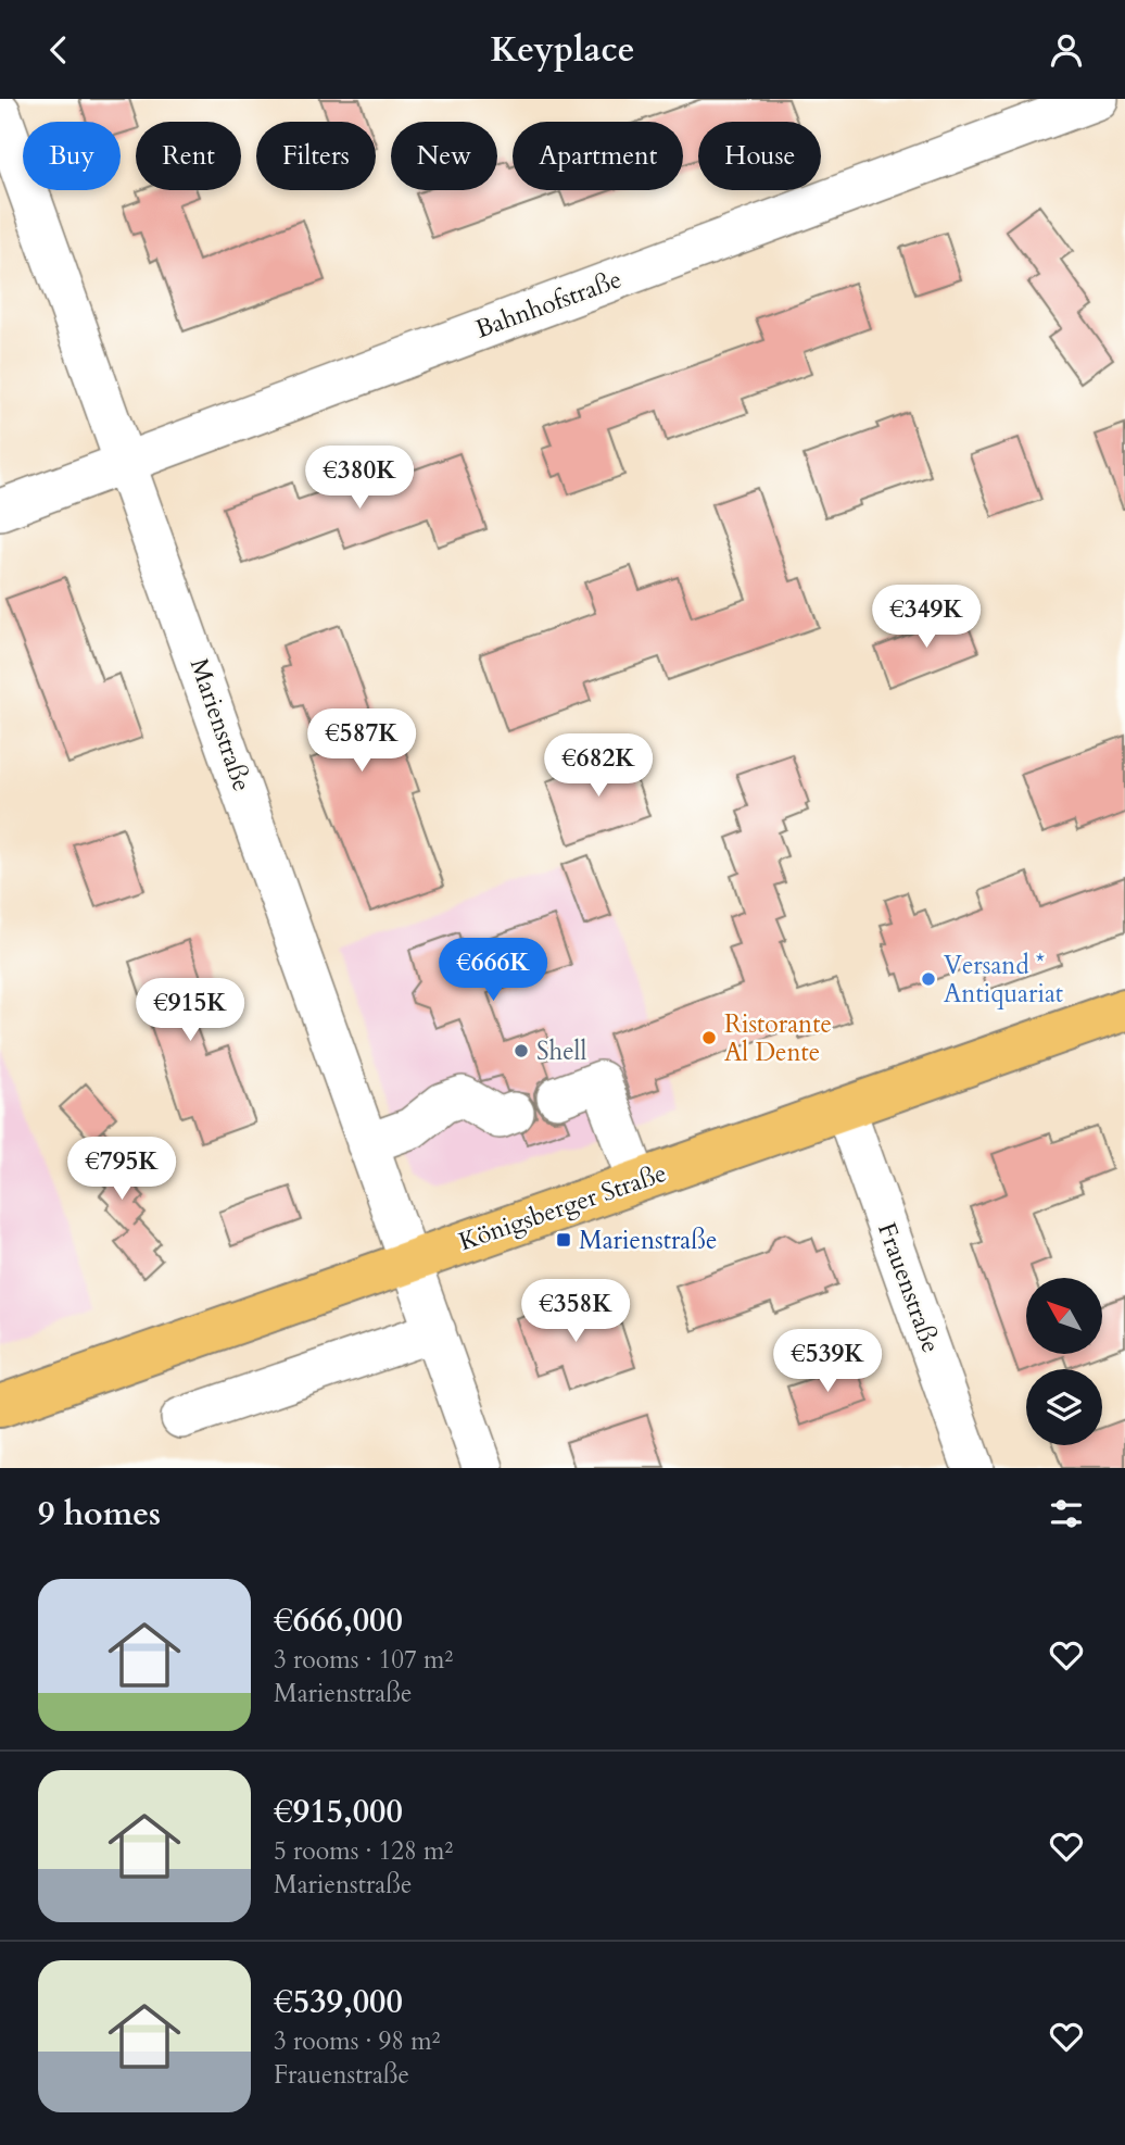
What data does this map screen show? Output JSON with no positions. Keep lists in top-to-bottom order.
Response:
{
  "streets": {
    "main road": ["Königsberger Straße"],
    "street": ["Bahnhofstraße", "Marienstraße", "Frauenstraße"]
  },
  "crossings": [
    ["Bahnhofstraße", "Marienstraße"],
    ["Marienstraße", "Königsberger Straße"],
    ["Königsberger Straße", "Frauenstraße"]
  ],
  "places": {
    "other": ["Versand * Antiquariat", "Ristorante Al Dente", "Shell"],
    "transit": ["Marienstraße"]
  },
  "north": "top left",
  "page": {
    "header": "Keyplace",
    "chip": [
      "Buy",
      "Rent",
      "Filters",
      "New",
      "Apartment",
      "House"
    ],
    "price": [
      "€380K",
      "€349K",
      "€587K",
      "€682K",
      "€666K",
      "€915K",
      "€795K",
      "€358K",
      "€539K"
    ],
    "heading": "9 homes",
    "list": [
      {
        "name": "€666,000",
        "note": "3 rooms · 107 m² · Marienstraße"
      },
      {
        "name": "€915,000",
        "note": "5 rooms · 128 m² · Marienstraße"
      },
      {
        "name": "€539,000",
        "note": "3 rooms · 98 m² · Frauenstraße"
      }
    ]
  }
}
